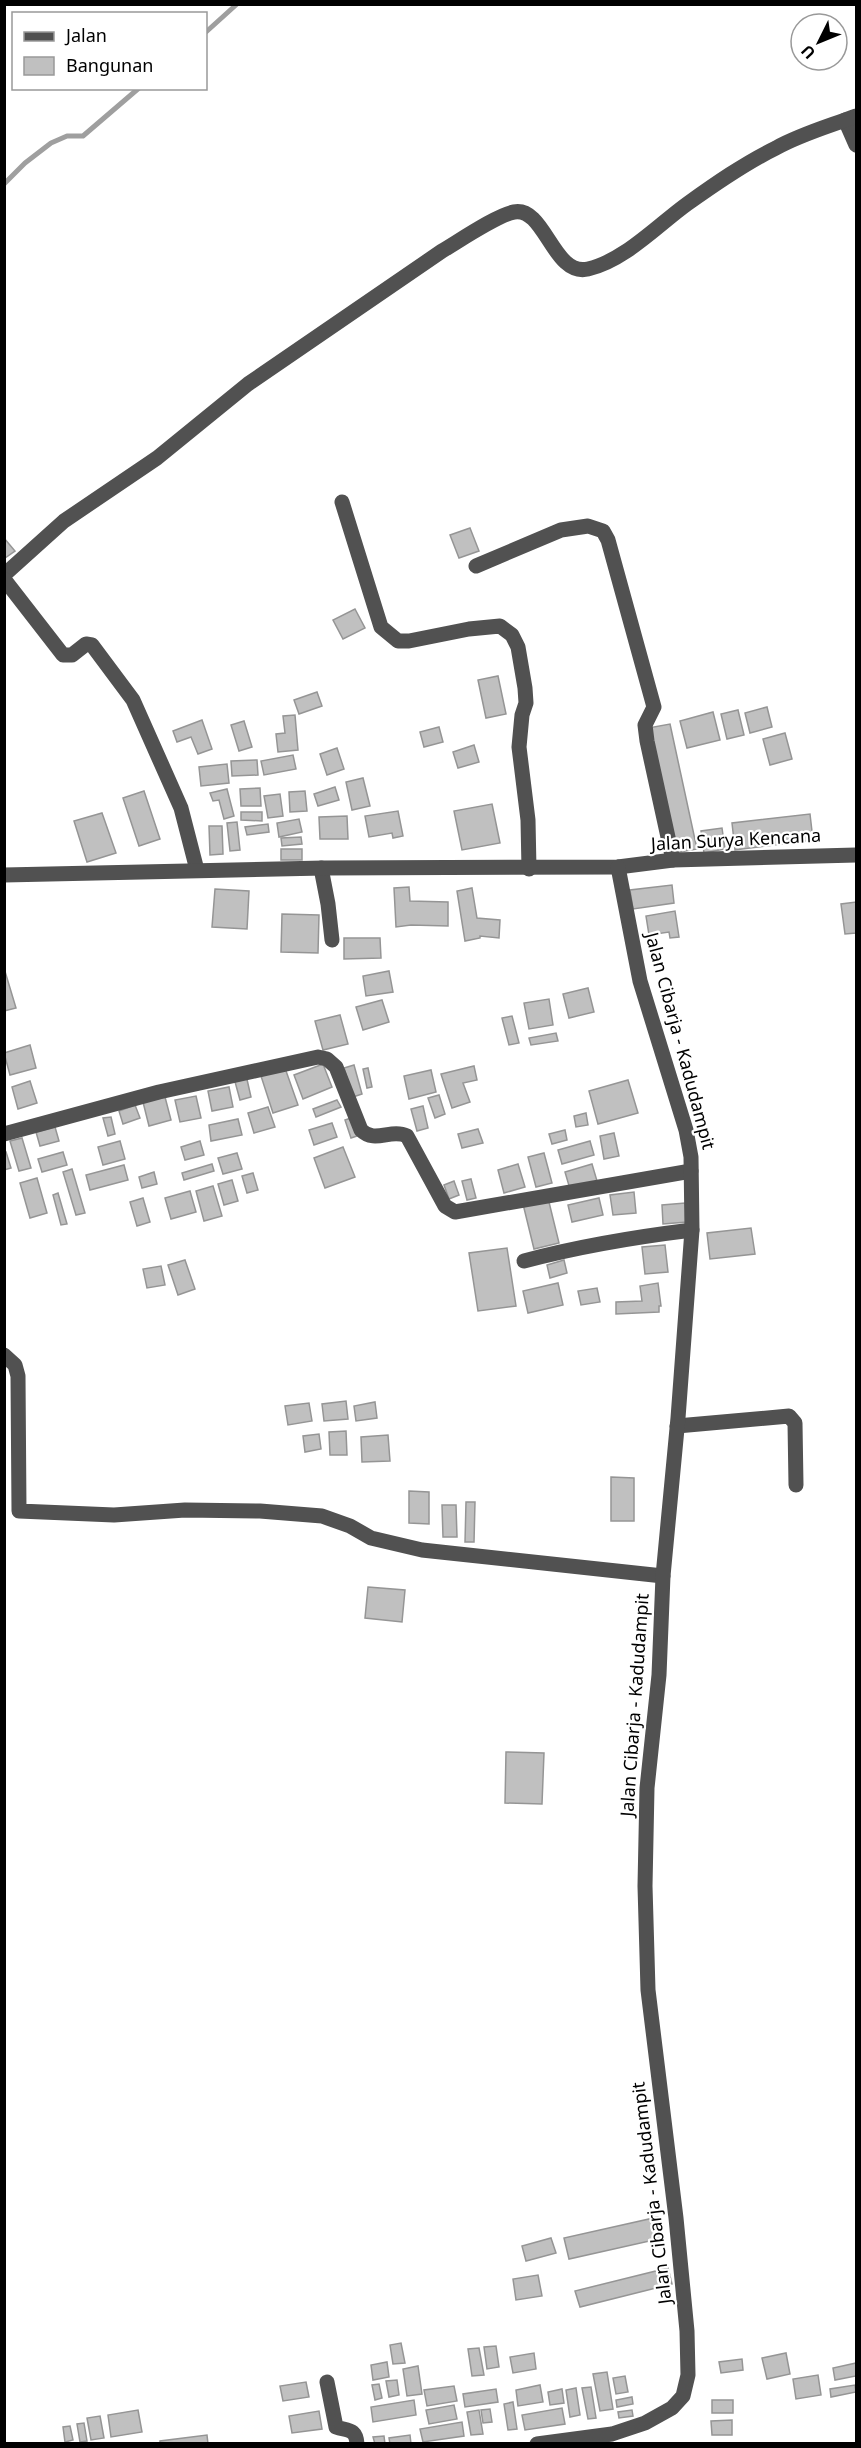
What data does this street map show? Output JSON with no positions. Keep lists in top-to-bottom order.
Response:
{
  "streets": {
    "street": ["Jalan Surya Kencana", "Jalan Cibarja - Kadudampit"]
  },
  "crossings": [
    ["Jalan Surya Kencana", "Jalan Cibarja - Kadudampit"]
  ],
  "legend": ["Jalan", "Bangunan"],
  "north": "bottom left"
}
